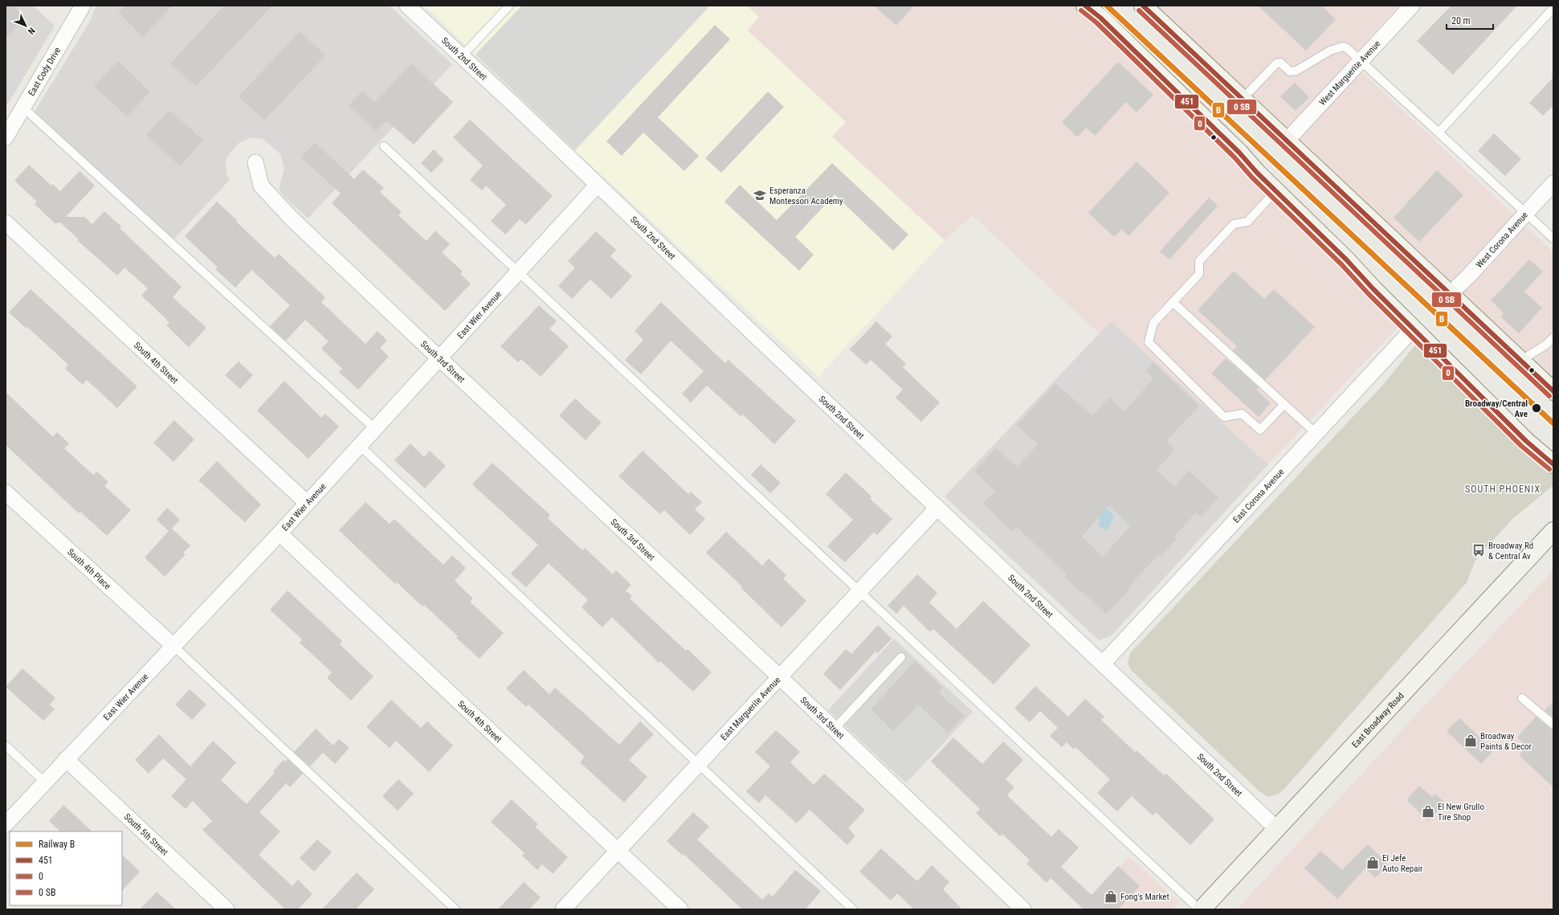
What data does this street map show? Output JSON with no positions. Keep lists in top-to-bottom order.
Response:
{
  "streets": {
    "main road": ["East Broadway Road"],
    "street": [
      "South 2nd Street",
      "East Cody Drive",
      "West Marguerite Avenue",
      "West Corona Avenue",
      "East Wier Avenue",
      "South 4th Street",
      "South 3rd Street",
      "East Corona Avenue",
      "South 4th Place",
      "East Marguerite Avenue",
      "South 5th Street"
    ]
  },
  "crossings": [
    ["South 2nd Street", "East Wier Avenue"],
    ["South 2nd Street", "East Corona Avenue"],
    ["South 2nd Street", "East Marguerite Avenue"],
    ["South 2nd Street", "East Broadway Road"],
    ["East Wier Avenue", "South 4th Street"],
    ["East Wier Avenue", "South 3rd Street"],
    ["East Wier Avenue", "South 4th Place"],
    ["East Wier Avenue", "South 5th Street"],
    ["South 4th Street", "East Marguerite Avenue"],
    ["South 3rd Street", "East Marguerite Avenue"]
  ],
  "districts": ["SOUTH PHOENIX"],
  "places": {
    "school or university": ["Esperanza Montessori Academy"],
    "other": ["Broadway/Central Ave"],
    "bus stop": ["Broadway Rd & Central Av"],
    "shop": [
      "Broadway Paints & Decor",
      "El New Grullo Tire Shop",
      "El Jefe Auto Repair",
      "Fong's Market"
    ]
  },
  "lines": ["rail line B", "transit line 451", "transit line 0"],
  "legend": [
    "Railway B",
    "451",
    "0",
    "0 SB"
  ],
  "scale_bar": "20 m",
  "north": "bottom right"
}
